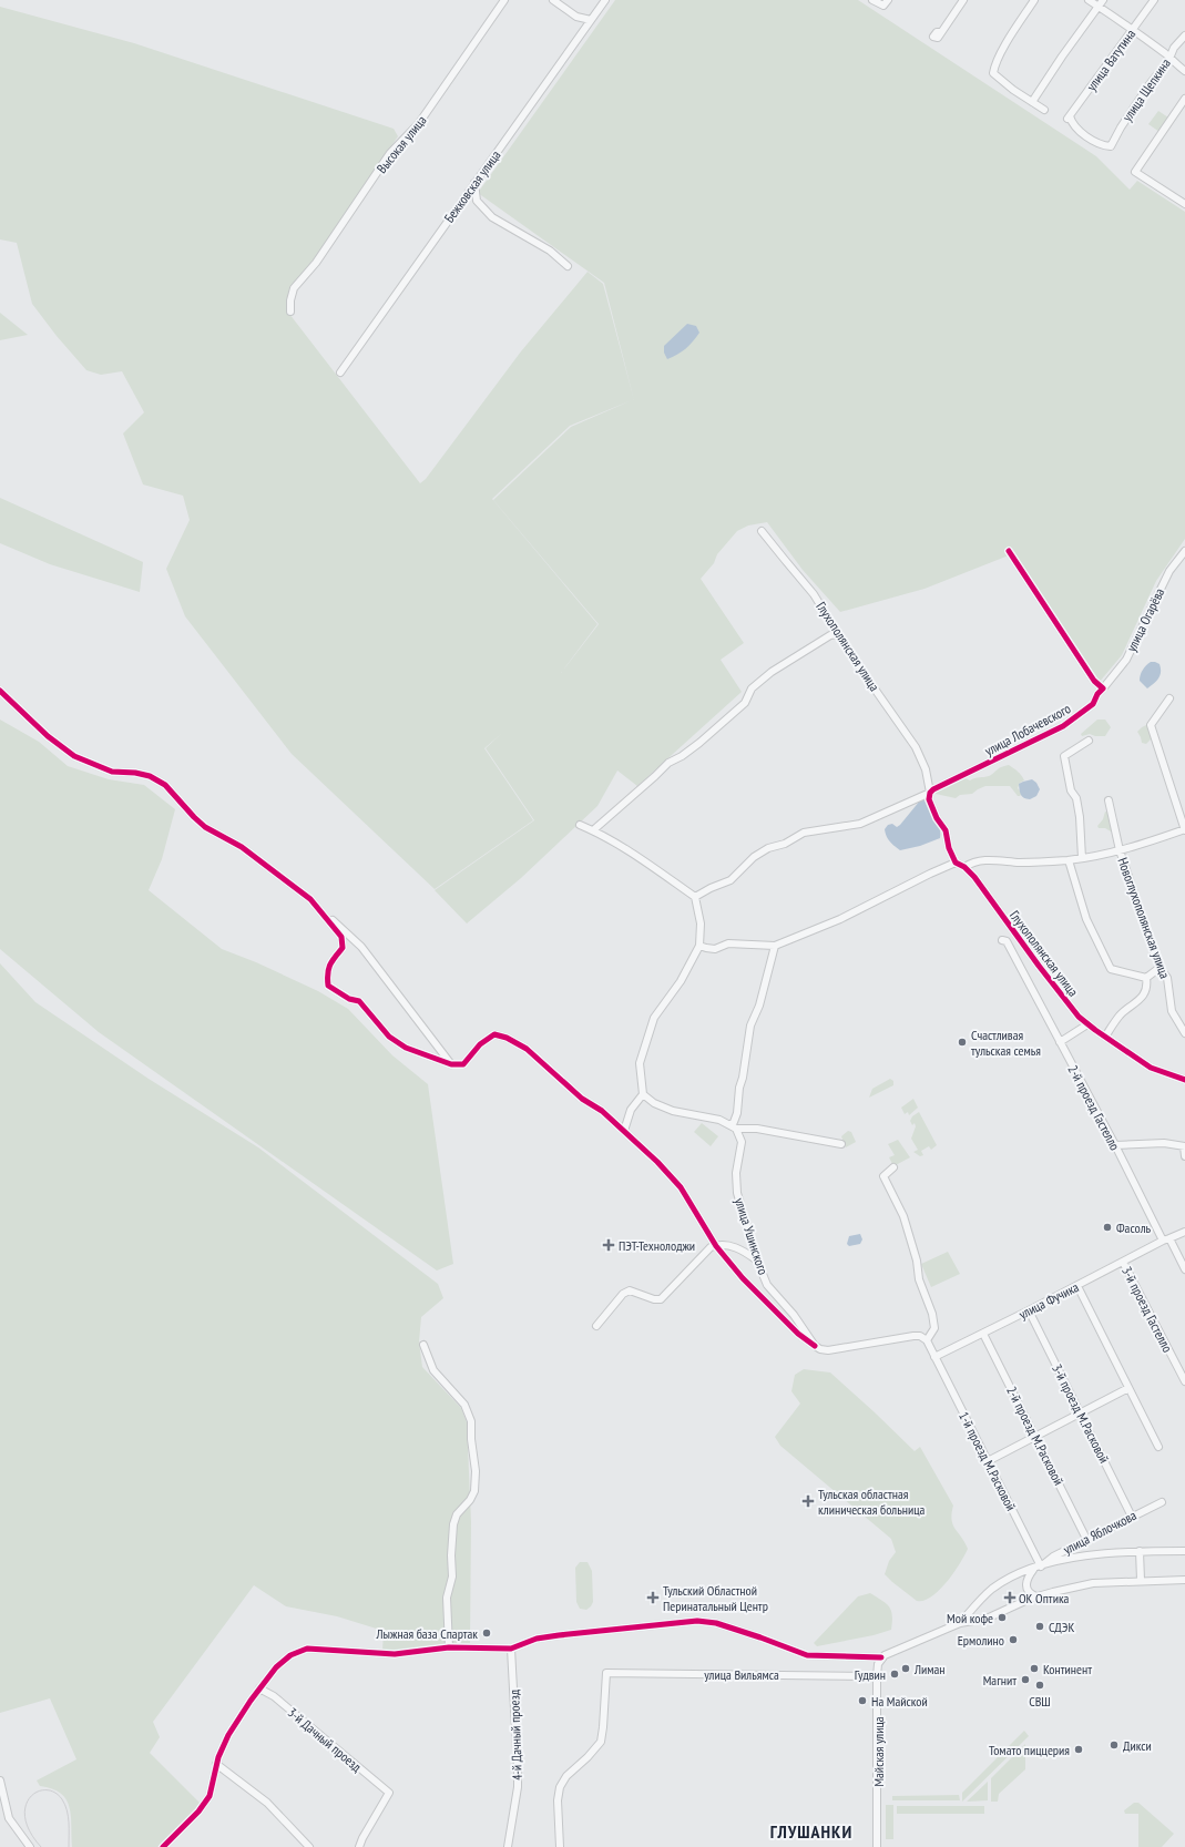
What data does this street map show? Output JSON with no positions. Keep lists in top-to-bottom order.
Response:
{
  "streets": {
    "street": [
      "улица Ватутина",
      "улица Щепкина",
      "Высокая улица",
      "Бежковская улица",
      "улица Огарёва",
      "Глухополянская улица",
      "улица Лобачевского",
      "Новоглухополянская улица",
      "2-й проезд Гастелло",
      "улица Ушинского",
      "улица Фучика",
      "3-й проезд Гастелло",
      "3-й проезд М.Расковой",
      "2-й проезд М.Расковой",
      "1-й проезд М.Расковой",
      "улица Яблочкова",
      "улица Вильямса",
      "4-й Дачный проезд",
      "3-й Дачный проезд",
      "Майская улица"
    ]
  },
  "crossings": [
    ["улица Ватутина", "улица Щепкина"],
    ["улица Огарёва", "улица Лобачевского"],
    ["Глухополянская улица", "улица Лобачевского"],
    ["2-й проезд Гастелло", "улица Фучика"],
    ["улица Фучика", "3-й проезд Гастелло"],
    ["улица Фучика", "3-й проезд М.Расковой"],
    ["улица Фучика", "2-й проезд М.Расковой"],
    ["улица Фучика", "1-й проезд М.Расковой"],
    ["3-й проезд М.Расковой", "улица Яблочкова"],
    ["2-й проезд М.Расковой", "улица Яблочкова"],
    ["1-й проезд М.Расковой", "улица Яблочкова"],
    ["улица Вильямса", "Майская улица"]
  ],
  "districts": ["ГЛУШАНКИ"],
  "places": {
    "other": [
      "Счастливая тульская семья",
      "Фасоль",
      "Мой кофе",
      "СДЭК",
      "Лыжная база Спартак",
      "Ермолино",
      "Лиман",
      "Континент",
      "Гудвин",
      "Магнит",
      "СВШ",
      "На Майской",
      "Дикси",
      "Томато пиццерия"
    ],
    "health": [
      "ПЭТ-Технолоджи",
      "Тульская областная клиническая больница",
      "Тульский Областной Перинатальный Центр",
      "ОК Оптика"
    ]
  }
}
